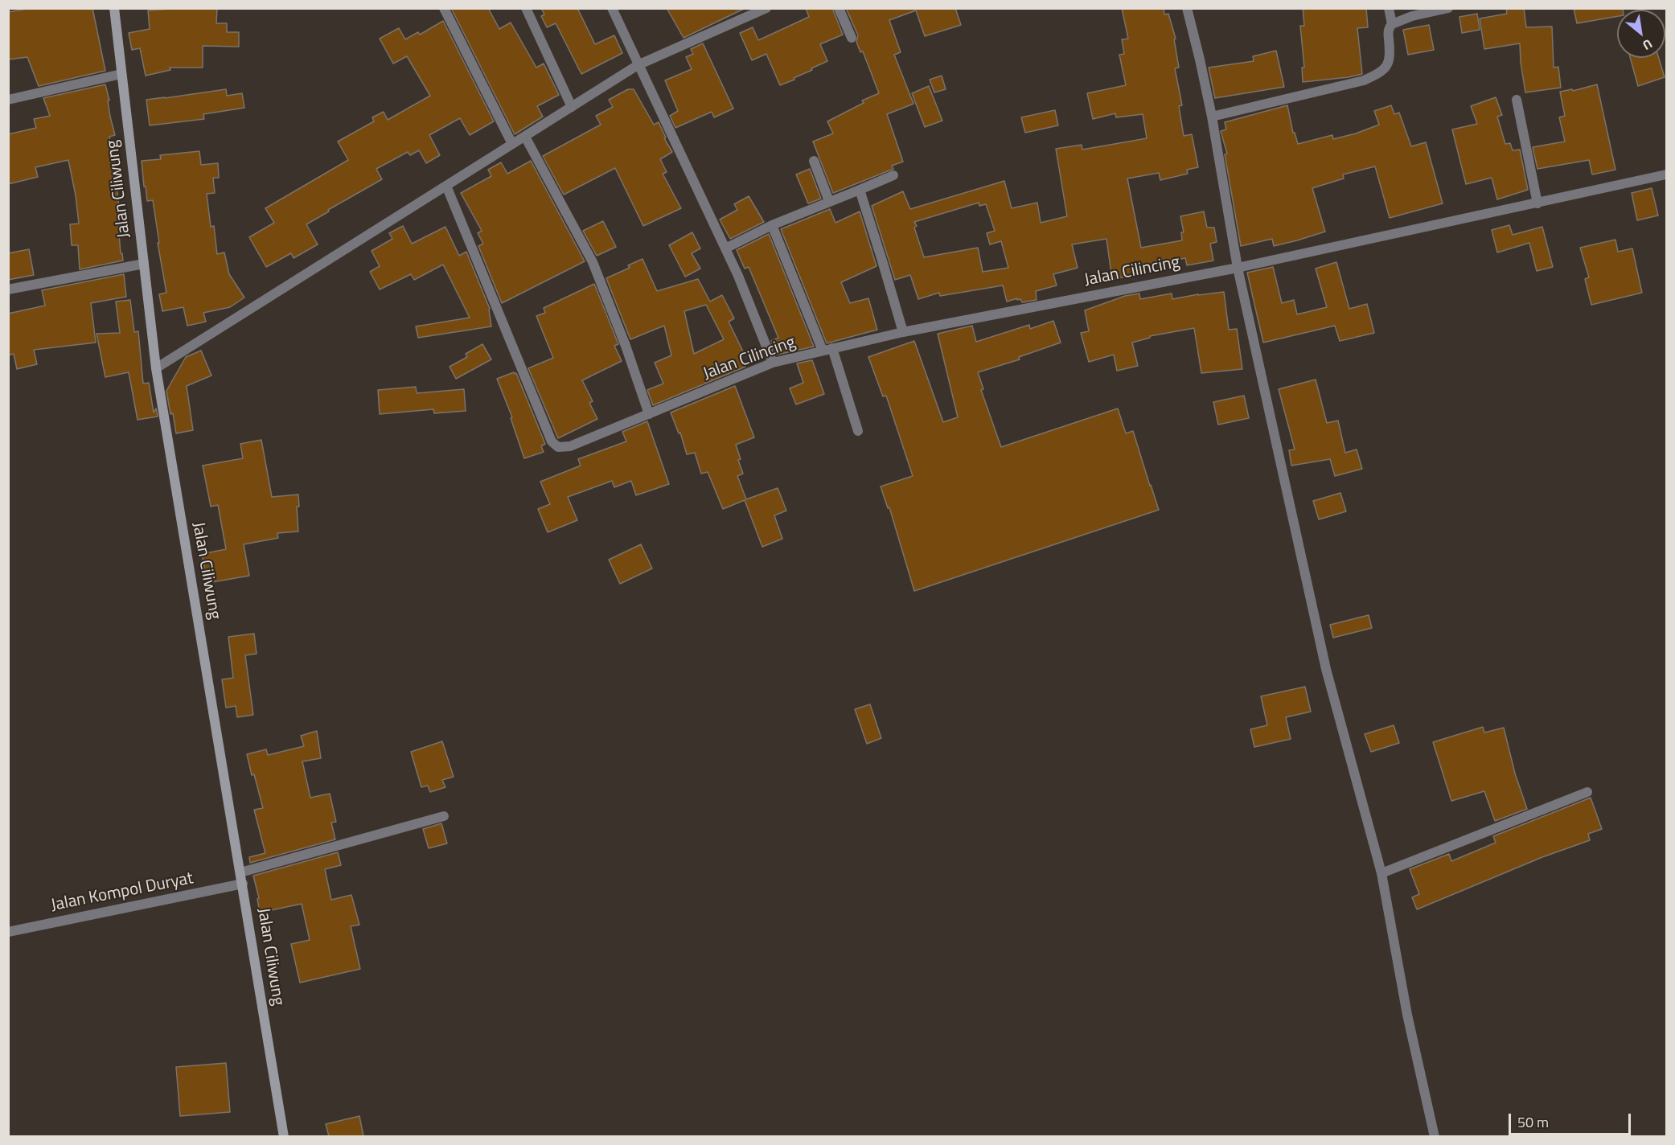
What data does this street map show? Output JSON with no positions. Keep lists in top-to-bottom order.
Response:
{
  "streets": {
    "main road": ["Jalan Ciliwung"],
    "street": ["Jalan Cilincing", "Jalan Kompol Duryat"]
  },
  "crossings": [
    ["Jalan Ciliwung", "Jalan Kompol Duryat"]
  ],
  "scale_bar": "50 m",
  "north": "bottom right"
}
